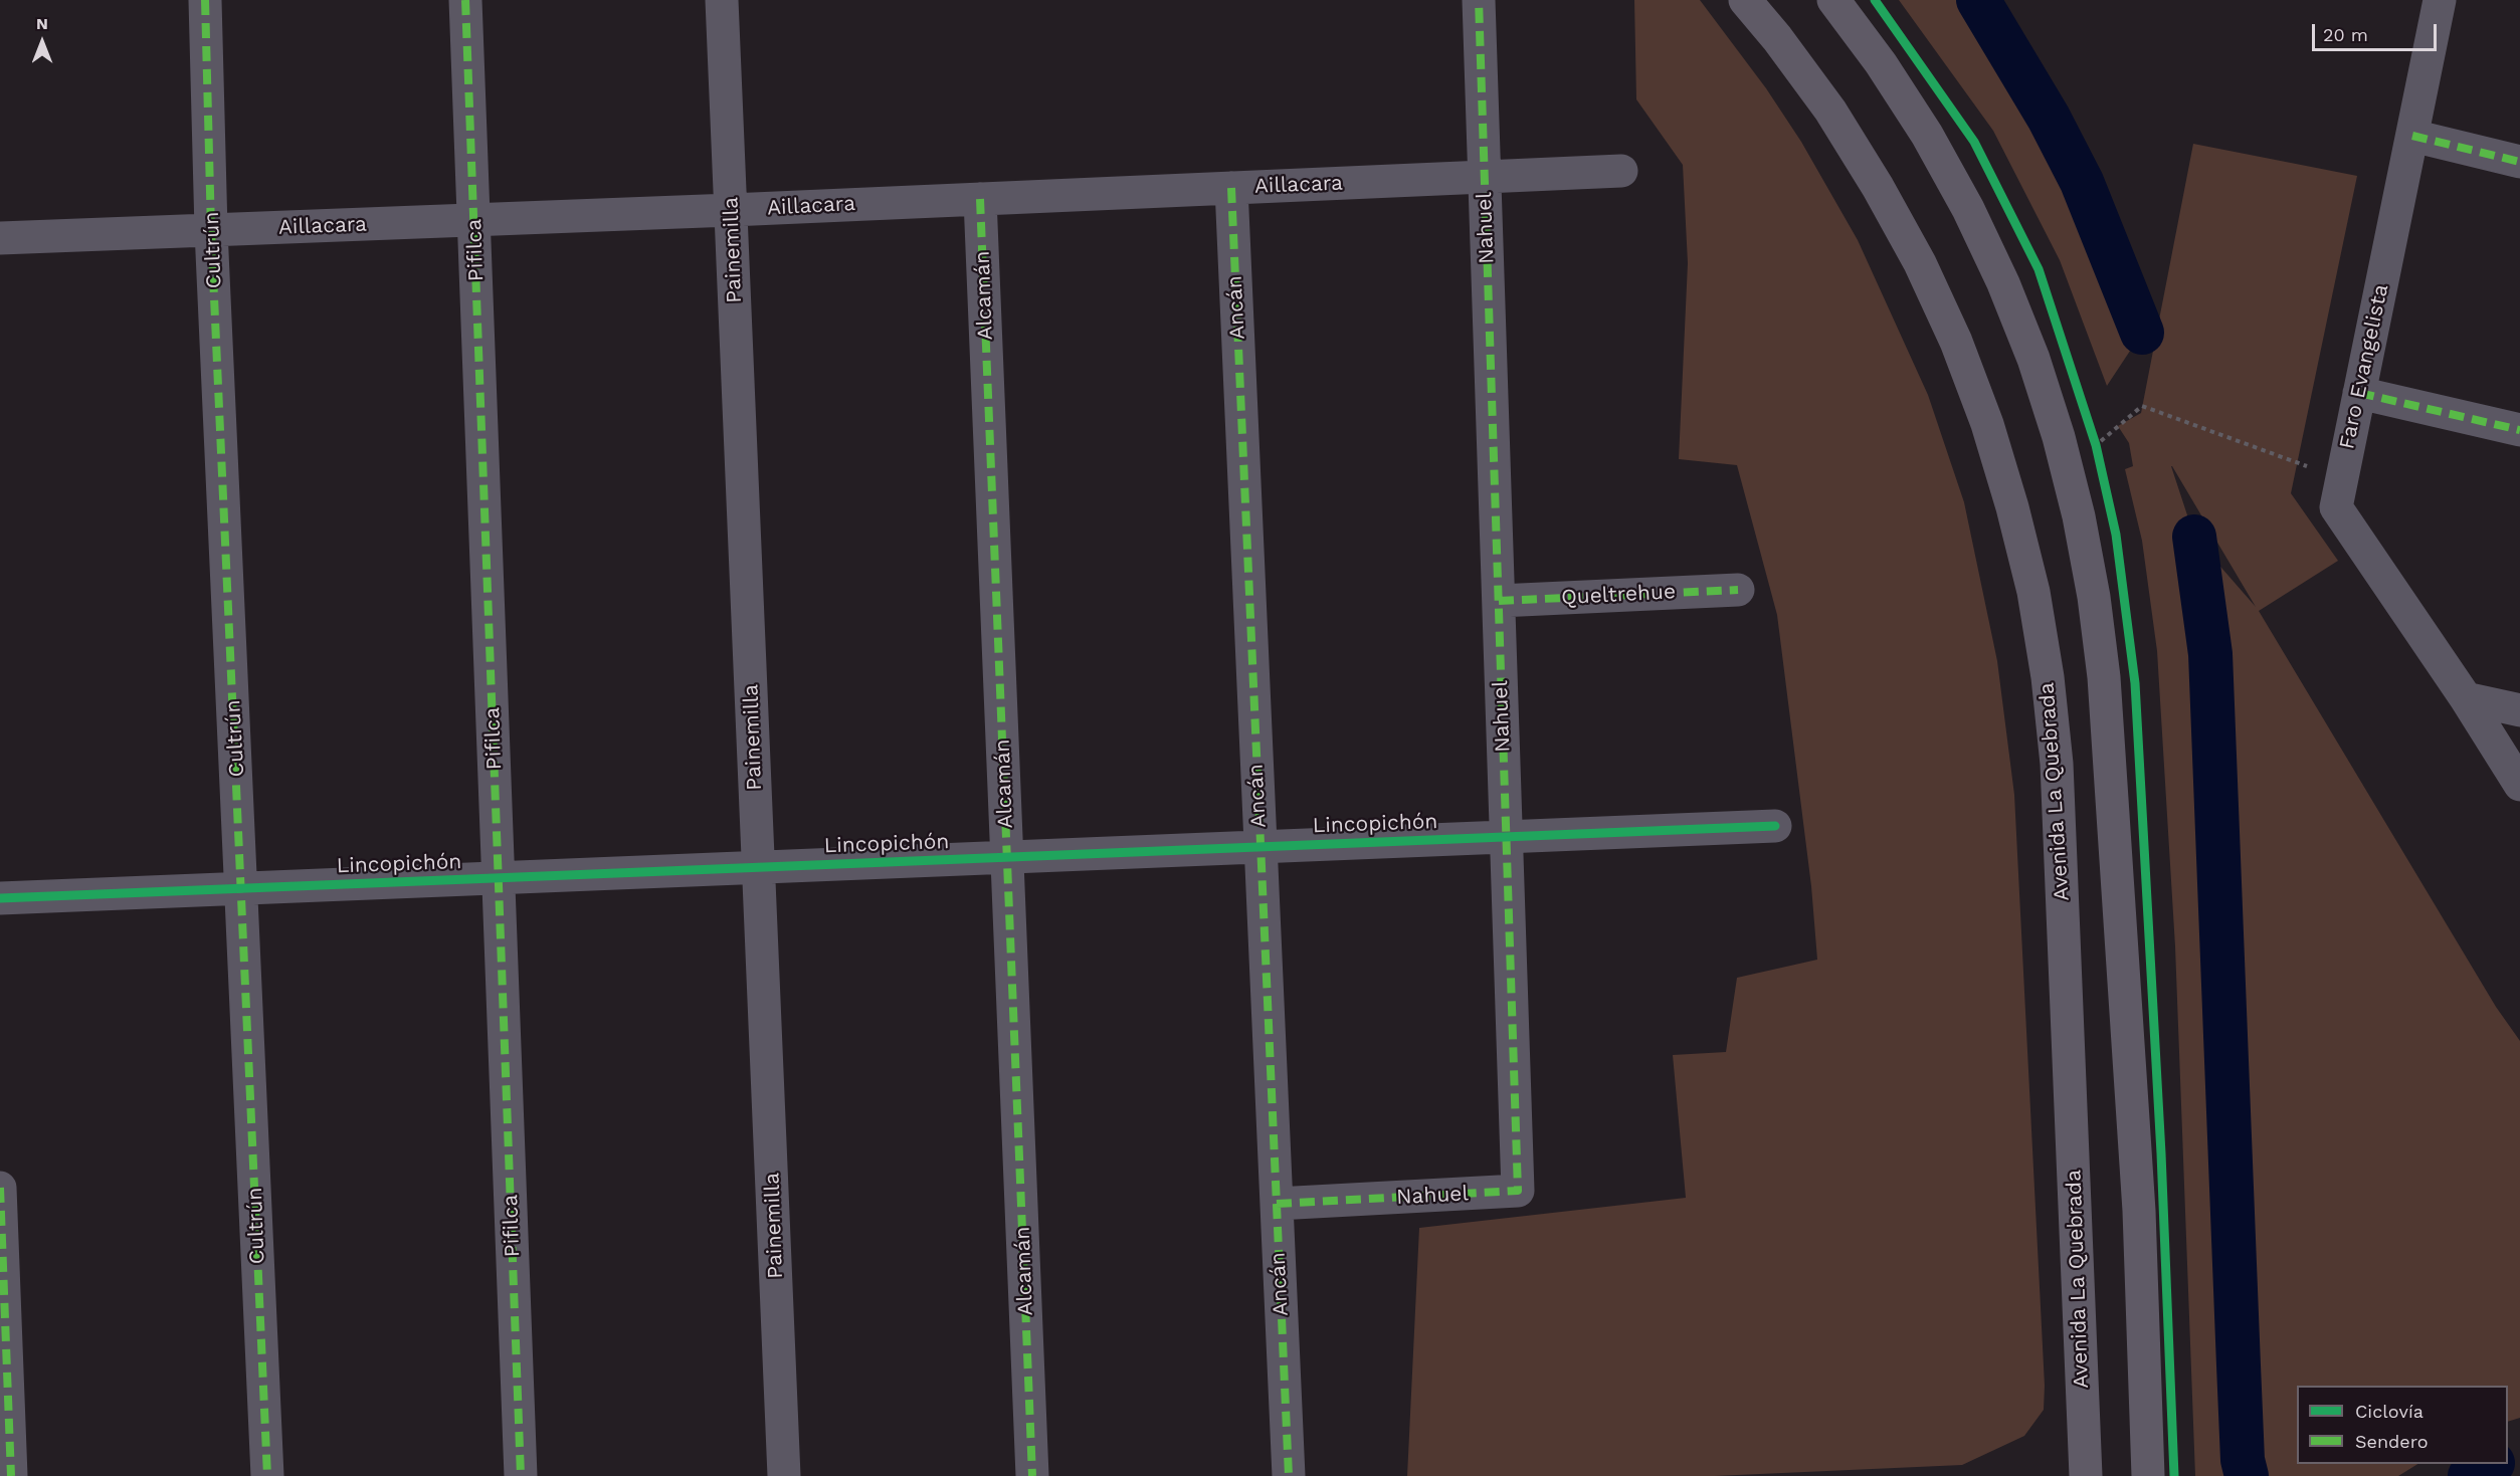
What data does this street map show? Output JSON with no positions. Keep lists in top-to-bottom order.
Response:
{
  "streets": {
    "main road": ["Avenida La Quebrada"],
    "street": [
      "Aillacara",
      "Nahuel",
      "Cultrún",
      "Pifilca",
      "Painemilla",
      "Alcamán",
      "Ancán",
      "Faro Evangelista",
      "Queltrehue",
      "Lincopichón"
    ]
  },
  "crossings": [
    ["Aillacara", "Nahuel"],
    ["Aillacara", "Cultrún"],
    ["Aillacara", "Pifilca"],
    ["Aillacara", "Painemilla"],
    ["Aillacara", "Alcamán"],
    ["Aillacara", "Ancán"],
    ["Nahuel", "Ancán"],
    ["Nahuel", "Queltrehue"],
    ["Nahuel", "Lincopichón"],
    ["Cultrún", "Lincopichón"],
    ["Pifilca", "Lincopichón"],
    ["Painemilla", "Lincopichón"],
    ["Alcamán", "Lincopichón"],
    ["Ancán", "Lincopichón"]
  ],
  "legend": ["Ciclovía", "Sendero"],
  "scale_bar": "20 m",
  "north": "top"
}
